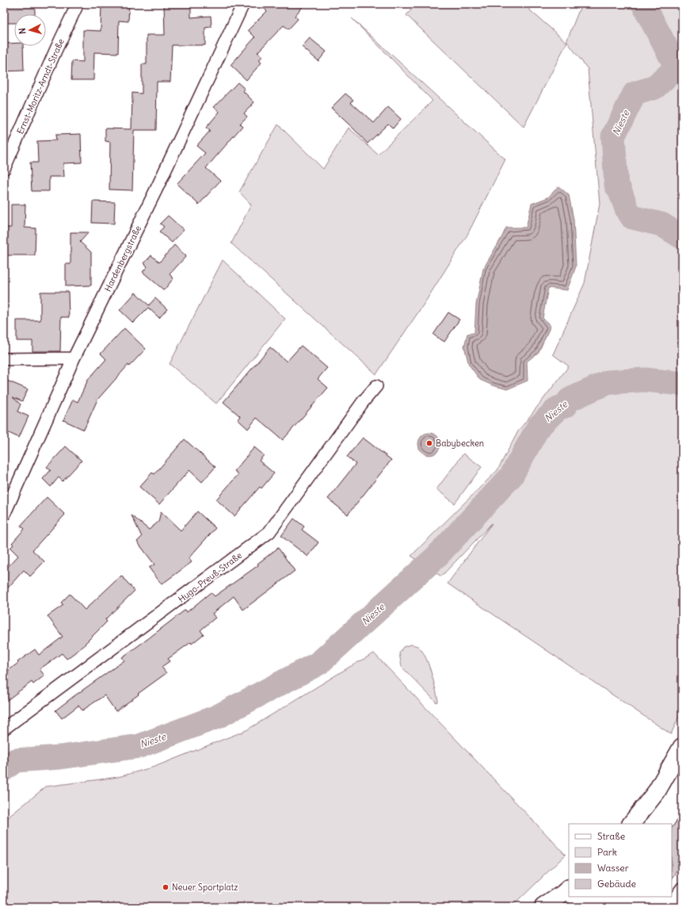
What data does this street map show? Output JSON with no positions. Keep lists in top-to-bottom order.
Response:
{
  "streets": {
    "street": ["Ernst-Moritz-Arndt-Straße", "Hardenbergstraße", "Hugo-Preuß-Straße"]
  },
  "water": ["Nieste"],
  "places": ["Babybecken", "Neuer Sportplatz"],
  "legend": [
    "Straße",
    "Park",
    "Wasser",
    "Gebäude"
  ],
  "north": "left"
}
